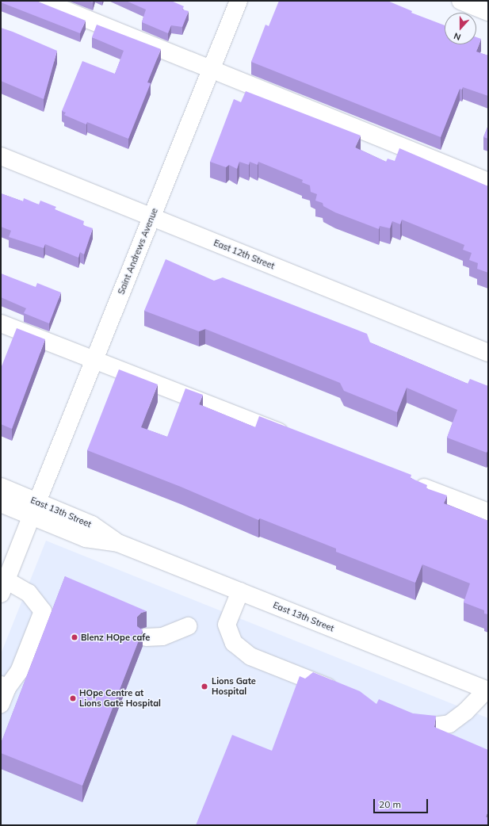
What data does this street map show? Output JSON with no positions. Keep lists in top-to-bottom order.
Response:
{
  "streets": {
    "street": ["Saint Andrews Avenue", "East 12th Street", "East 13th Street"]
  },
  "crossings": [
    ["Saint Andrews Avenue", "East 12th Street"],
    ["Saint Andrews Avenue", "East 13th Street"]
  ],
  "places": ["Blenz HOpe cafe", "Lions Gate Hospital", "HOpe Centre at Lions Gate Hospital"],
  "scale_bar": "20 m",
  "north": "bottom"
}
